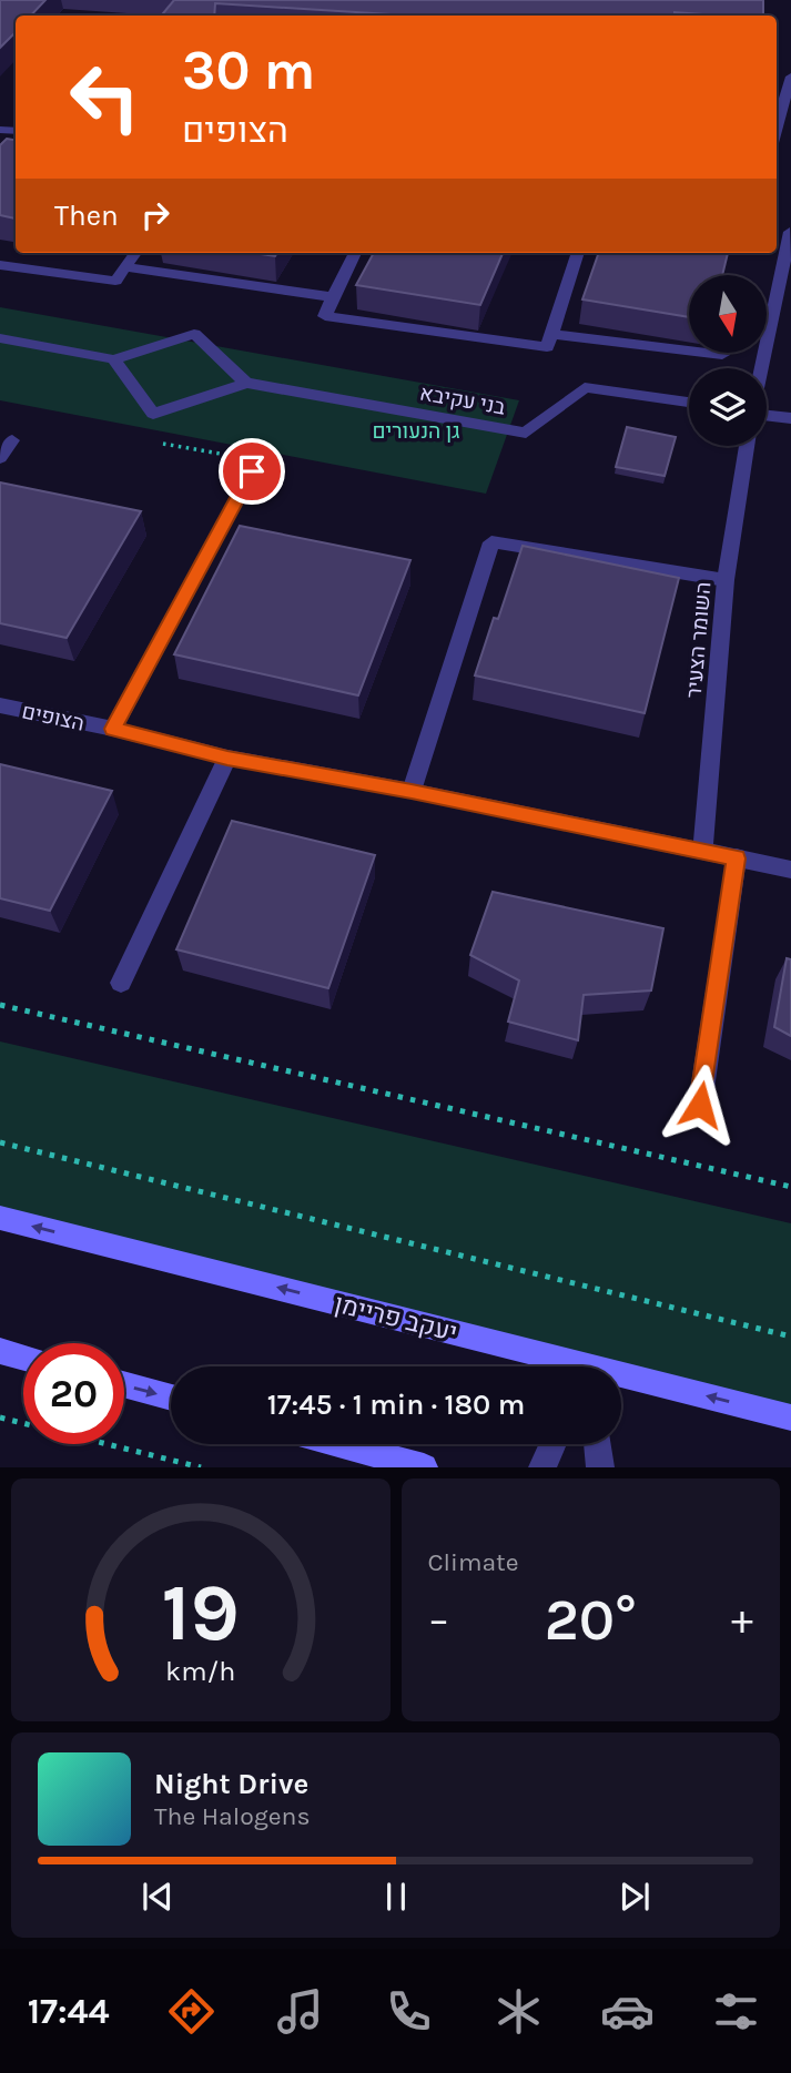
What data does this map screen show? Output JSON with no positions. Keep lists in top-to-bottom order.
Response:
{
  "streets": {
    "main road": ["יעקב פריימן"],
    "street": ["בני עקיבא", "השומר הצעיר", "הצופים"]
  },
  "crossings": [
    ["השומר הצעיר", "הצופים"]
  ],
  "one_way": ["יעקב פריימן"],
  "parks": ["גן הנעורים"],
  "north": "bottom",
  "page": {
    "turn": ["30 m", "הצופים"],
    "then": "Then",
    "limit": "20",
    "trip": "17:45 · 1 min · 180 m",
    "tile": "Climate",
    "heat": ["−", "20°", "+"],
    "song": ["Night Drive", "The Halogens"],
    "tabs": "17:44",
    "gauge": ["19", "km/h"]
  }
}
